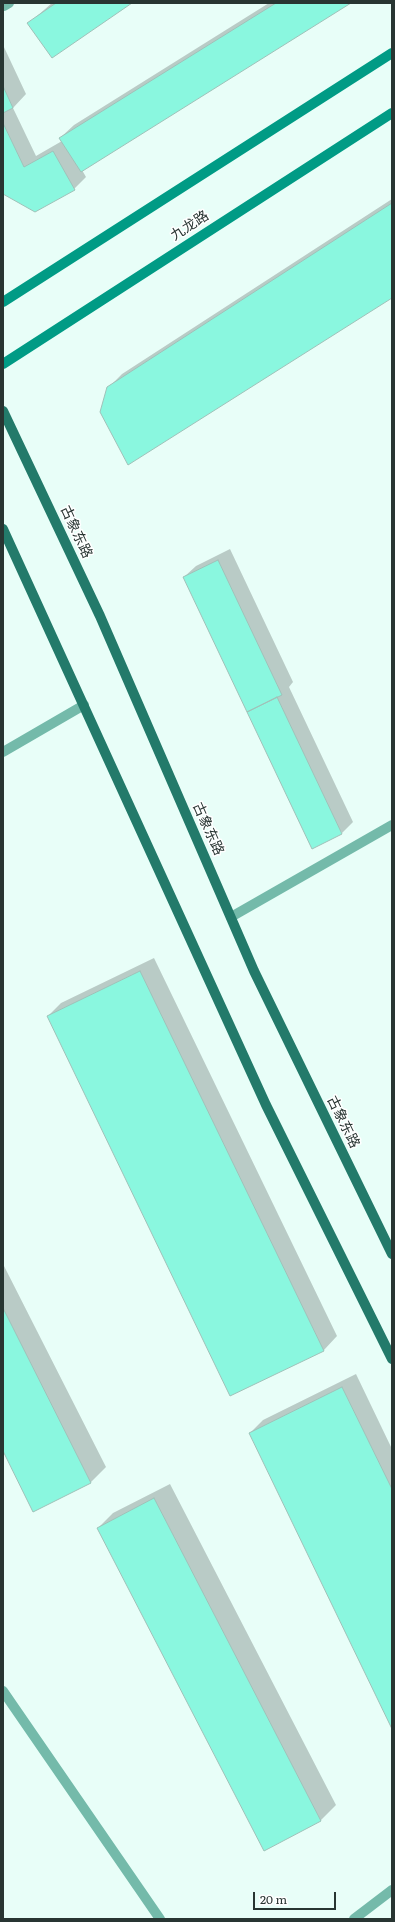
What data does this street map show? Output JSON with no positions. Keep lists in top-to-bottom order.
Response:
{
  "streets": {
    "main road": ["九龙路", "古象东路"]
  },
  "scale_bar": "20 m"
}
